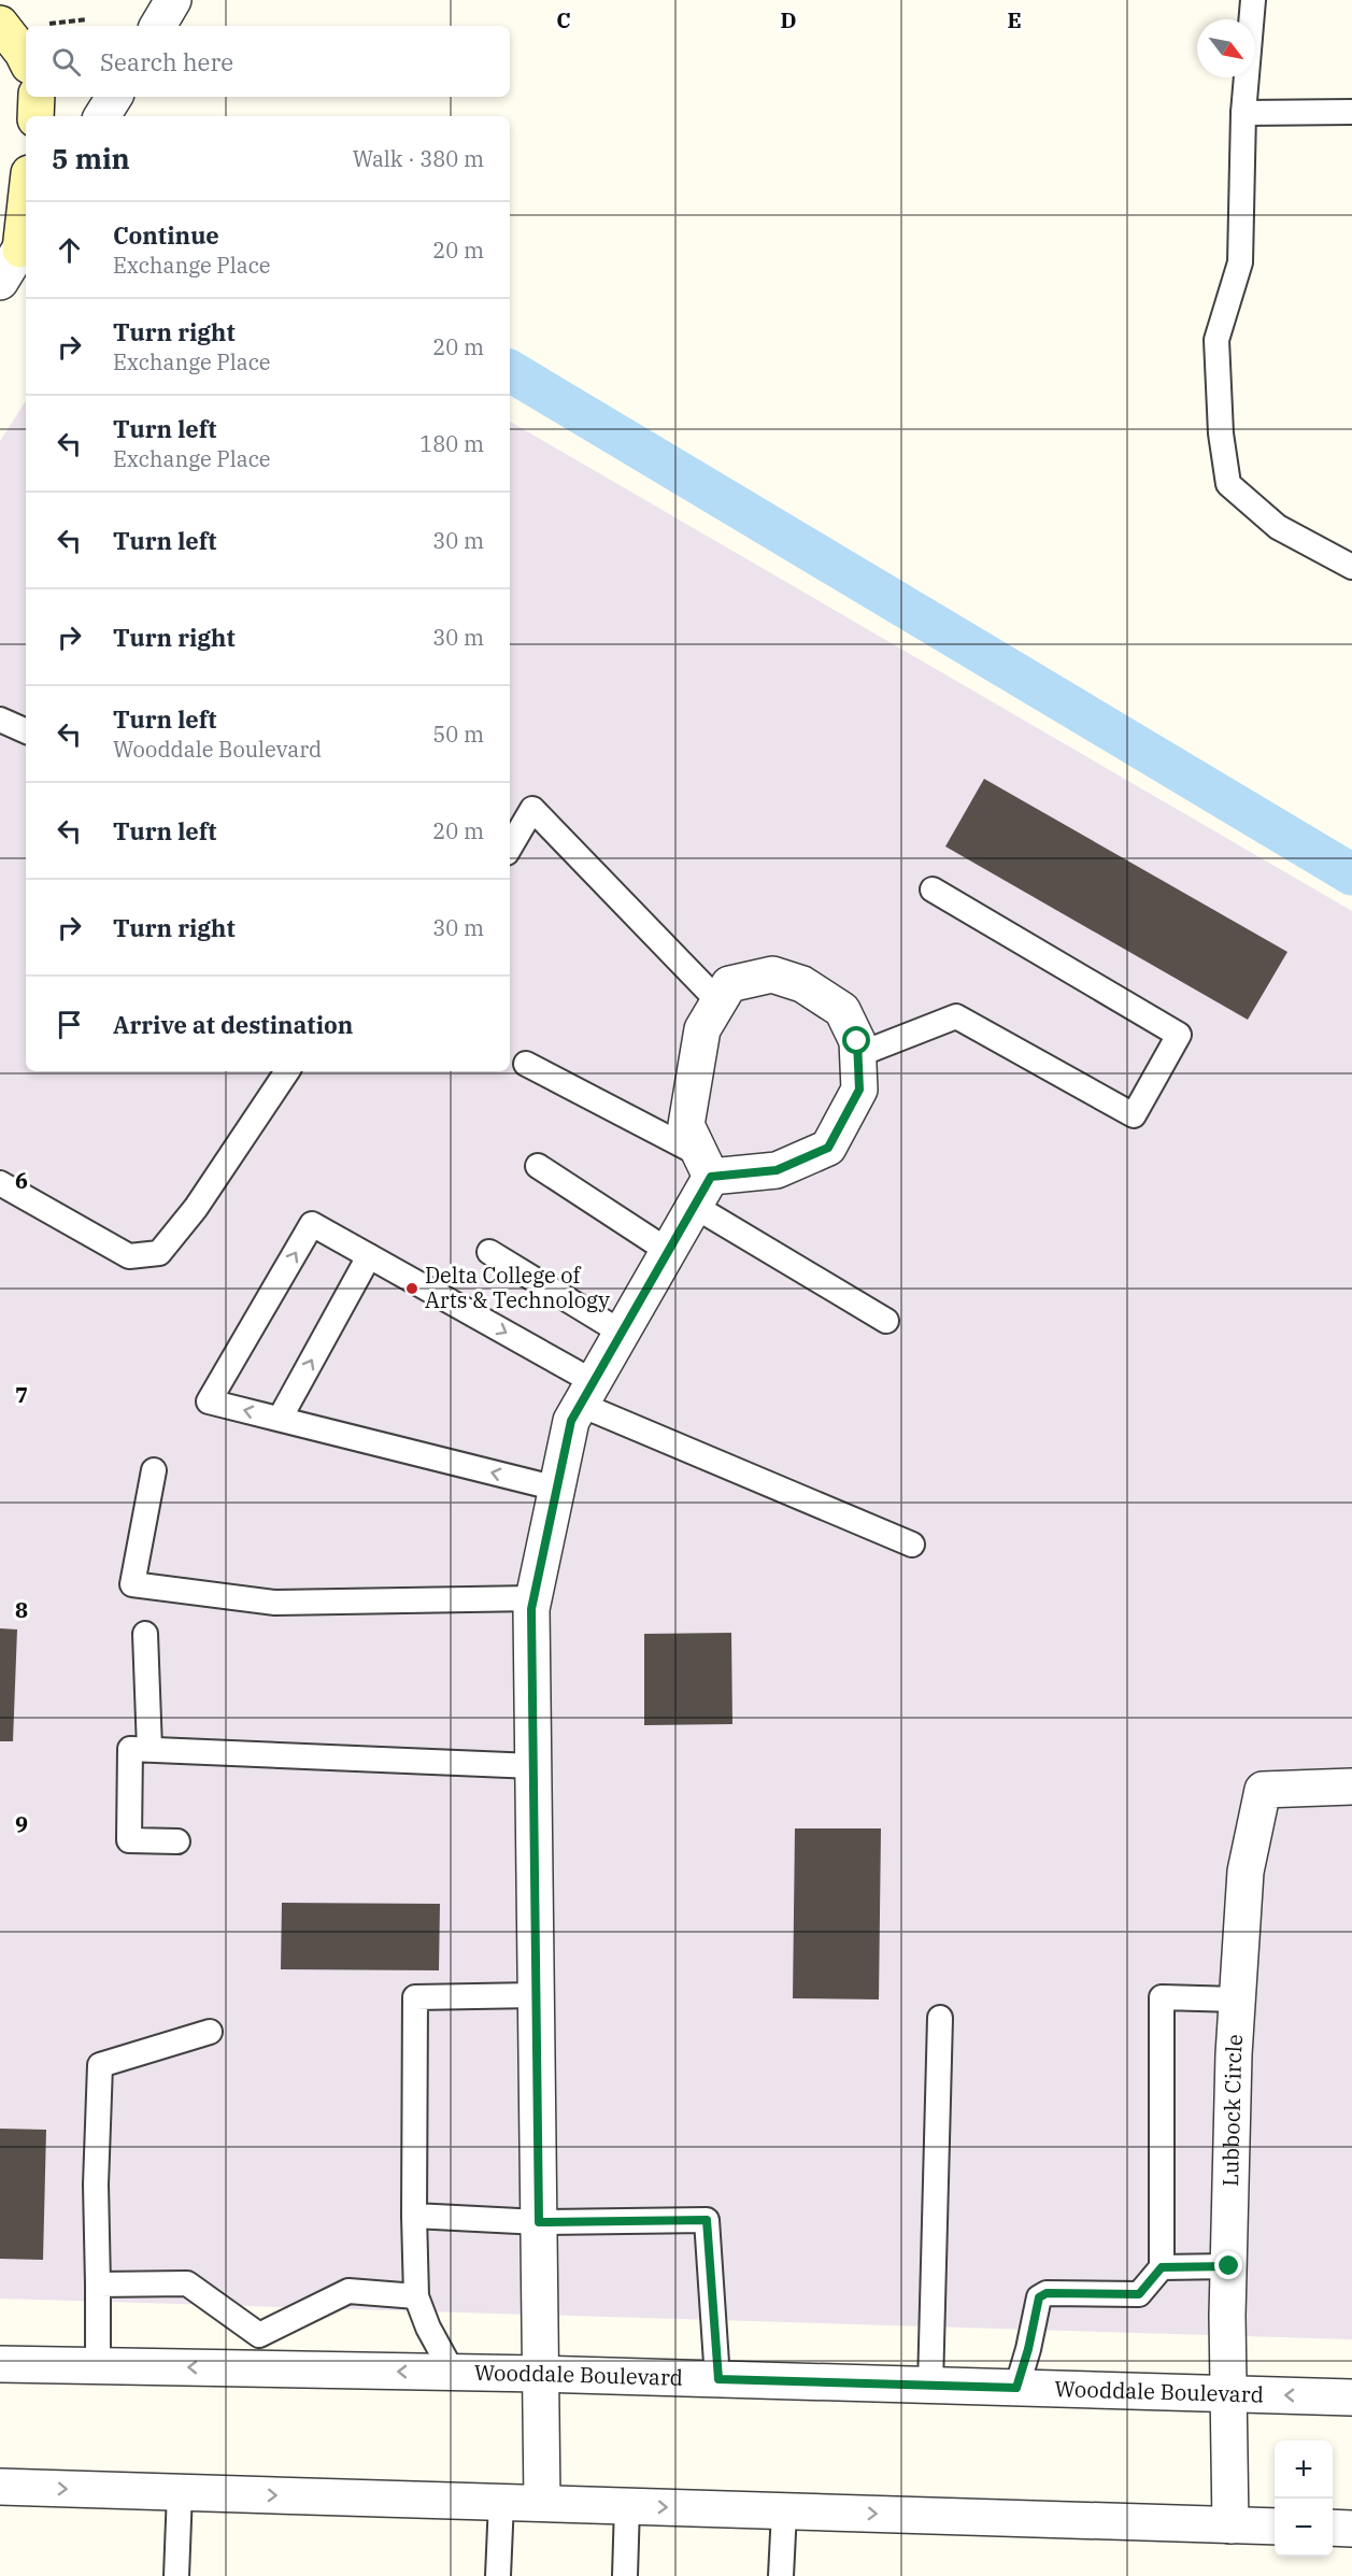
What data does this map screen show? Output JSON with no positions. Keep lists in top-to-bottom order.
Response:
{
  "streets": {
    "street": ["Lubbock Circle", "Wooddale Boulevard"]
  },
  "crossings": [
    ["Lubbock Circle", "Wooddale Boulevard"]
  ],
  "places": ["Delta College of Arts & Technology"],
  "north": "bottom right",
  "page": {
    "search": "Search here",
    "heading": ["5 min", "Walk · 380 m"],
    "list": [
      ["Continue", "Exchange Place", "20 m"],
      ["Turn right", "Exchange Place", "20 m"],
      ["Turn left", "Exchange Place", "180 m"],
      ["Turn left", "30 m"],
      ["Turn right", "30 m"],
      ["Turn left", "Wooddale Boulevard", "50 m"],
      ["Turn left", "20 m"],
      ["Turn right", "30 m"],
      "Arrive at destination"
    ],
    "map_buttons": ["+", "−"]
  },
  "grid": {
    "columns": ["C", "D", "E"],
    "rows": [
      "6",
      "7",
      "8",
      "9"
    ]
  }
}
